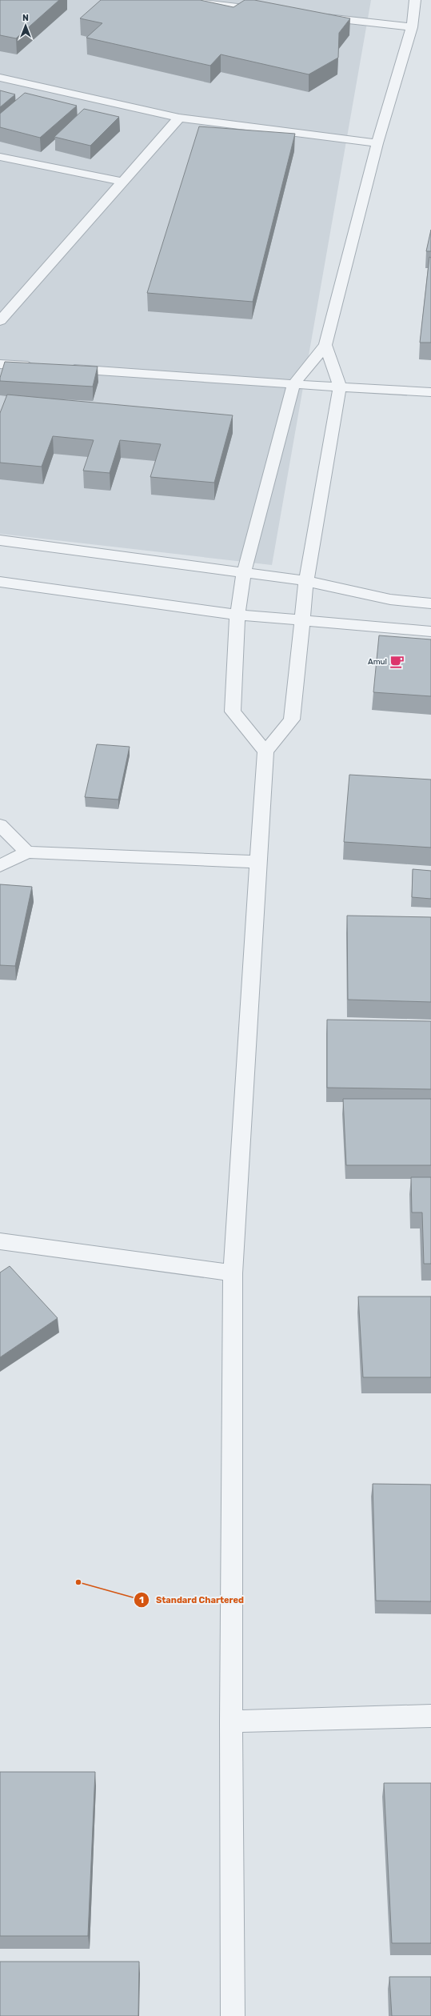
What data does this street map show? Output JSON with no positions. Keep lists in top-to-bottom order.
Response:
{
  "places": {
    "cafe": ["Amul"],
    "other": ["Standard Chartered"]
  },
  "north": "top"
}
